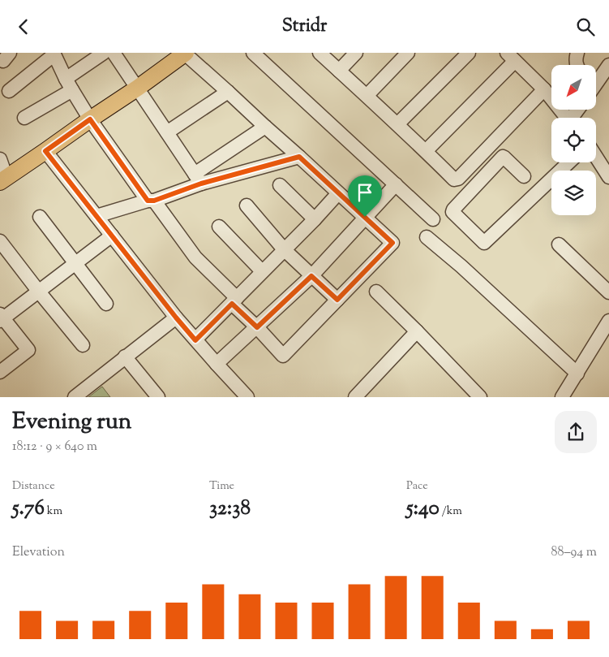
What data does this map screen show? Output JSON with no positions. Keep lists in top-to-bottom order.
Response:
{
  "north": "bottom left",
  "page": {
    "header": "Stridr",
    "heading": ["Evening run", "18:12 · 9 × 640 m"],
    "stats": [
      ["Distance", "5.76 km"],
      ["Time", "32:38"],
      ["Pace", "5:40 /km"]
    ],
    "chart": ["Elevation", "88–94 m"]
  }
}
